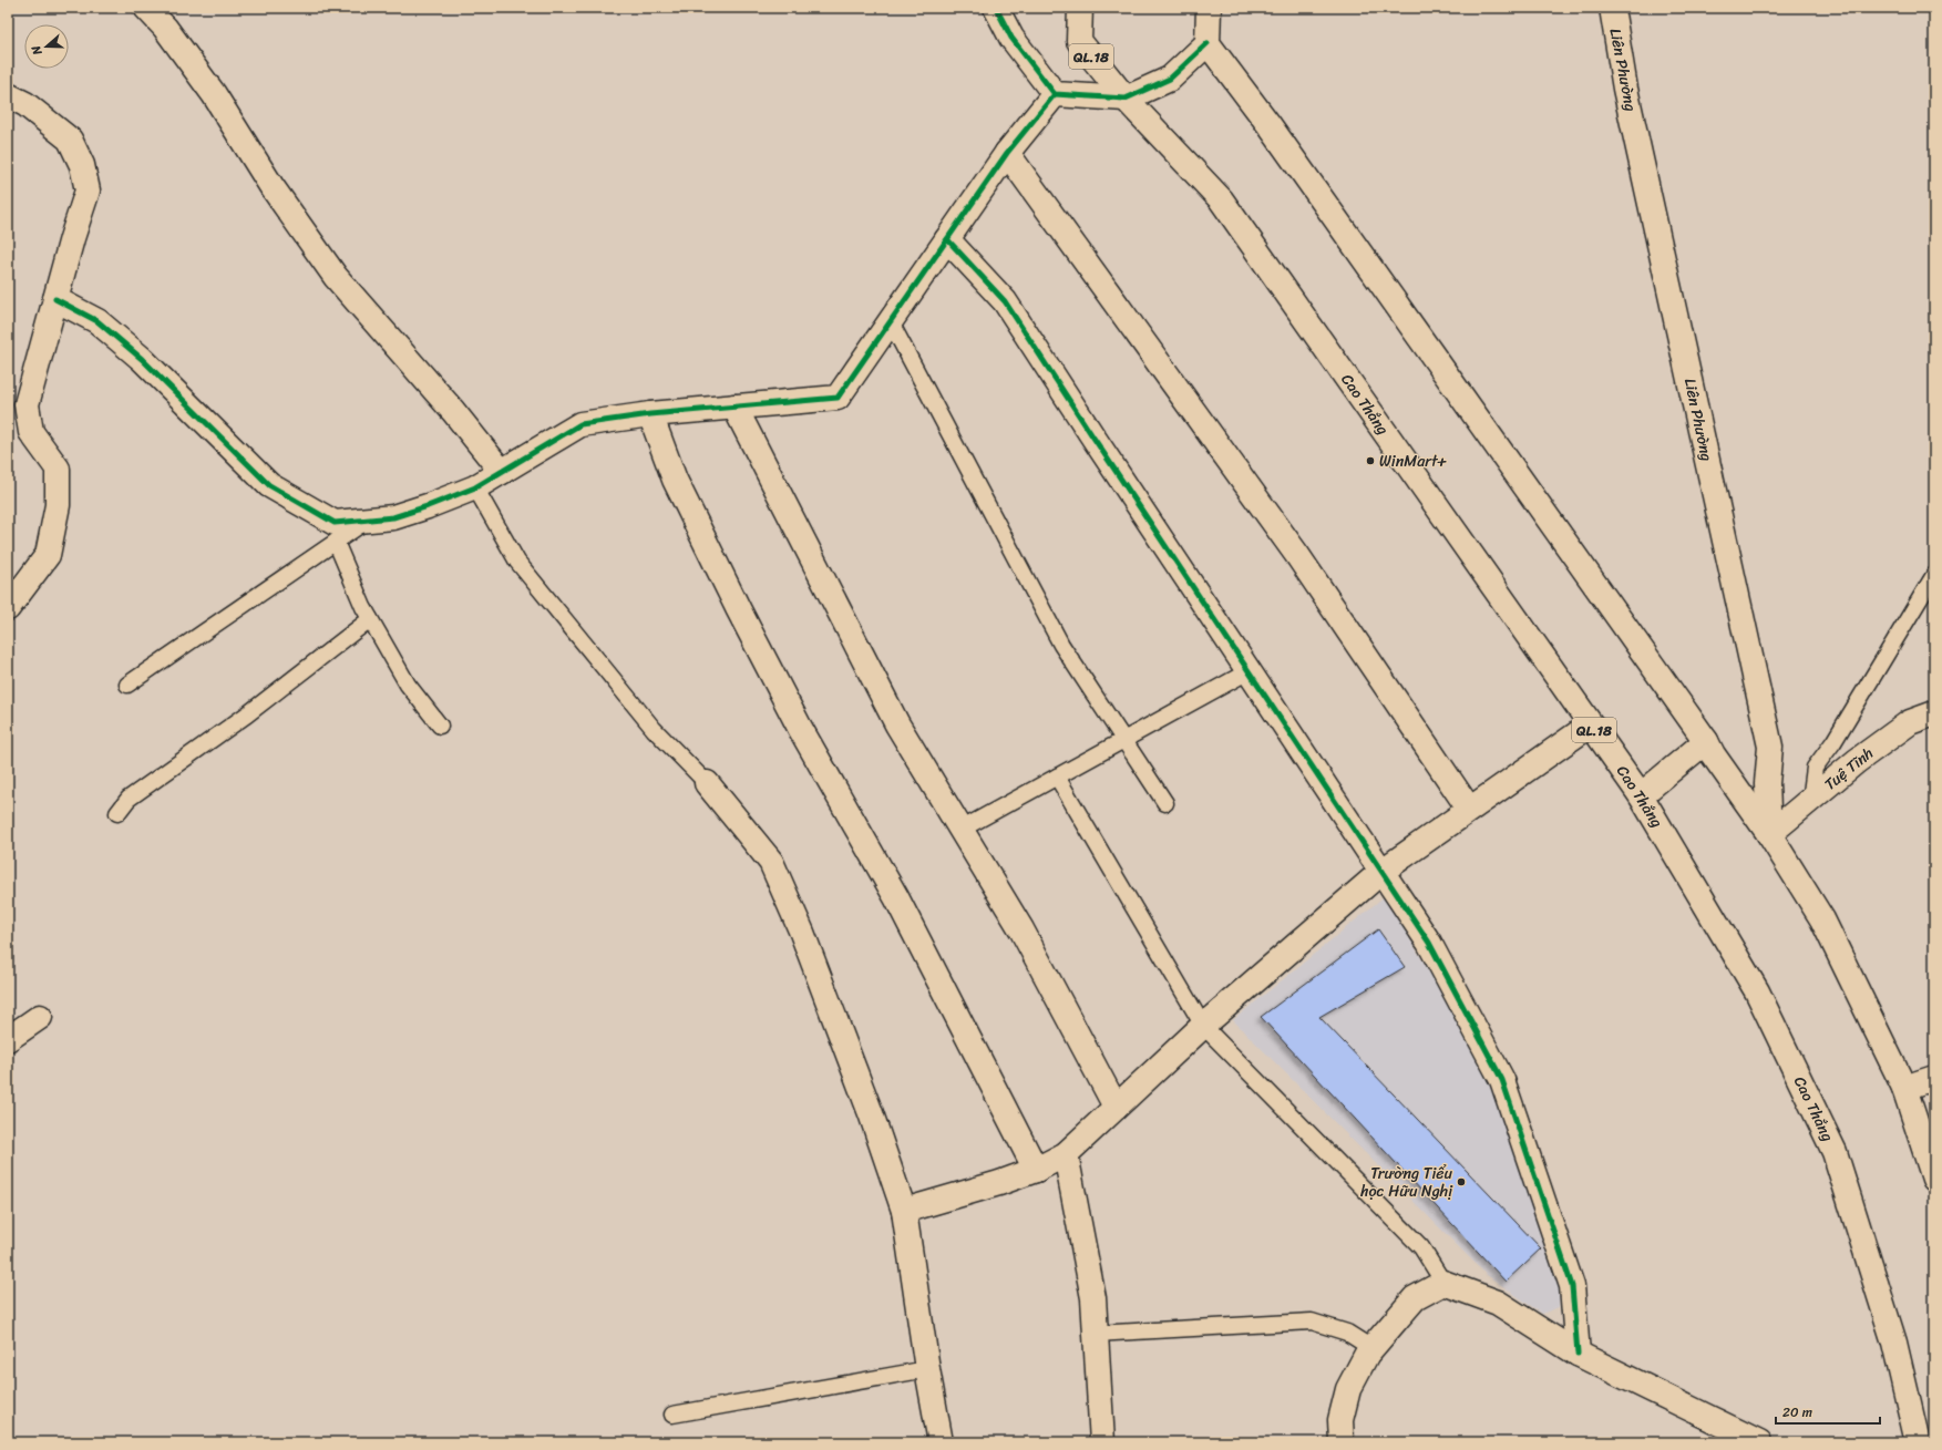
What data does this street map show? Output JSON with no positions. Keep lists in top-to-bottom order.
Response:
{
  "streets": {
    "main road": [
      "QL.18",
      "Liên Phường",
      "Cao Thắng",
      "Tuệ Tĩnh"
    ]
  },
  "crossings": [
    ["QL.18", "Cao Thắng"],
    ["Liên Phường", "Tuệ Tĩnh"]
  ],
  "places": ["WinMart+", "Trường Tiểu học Hữu Nghị"],
  "scale_bar": "20 m",
  "north": "left"
}
